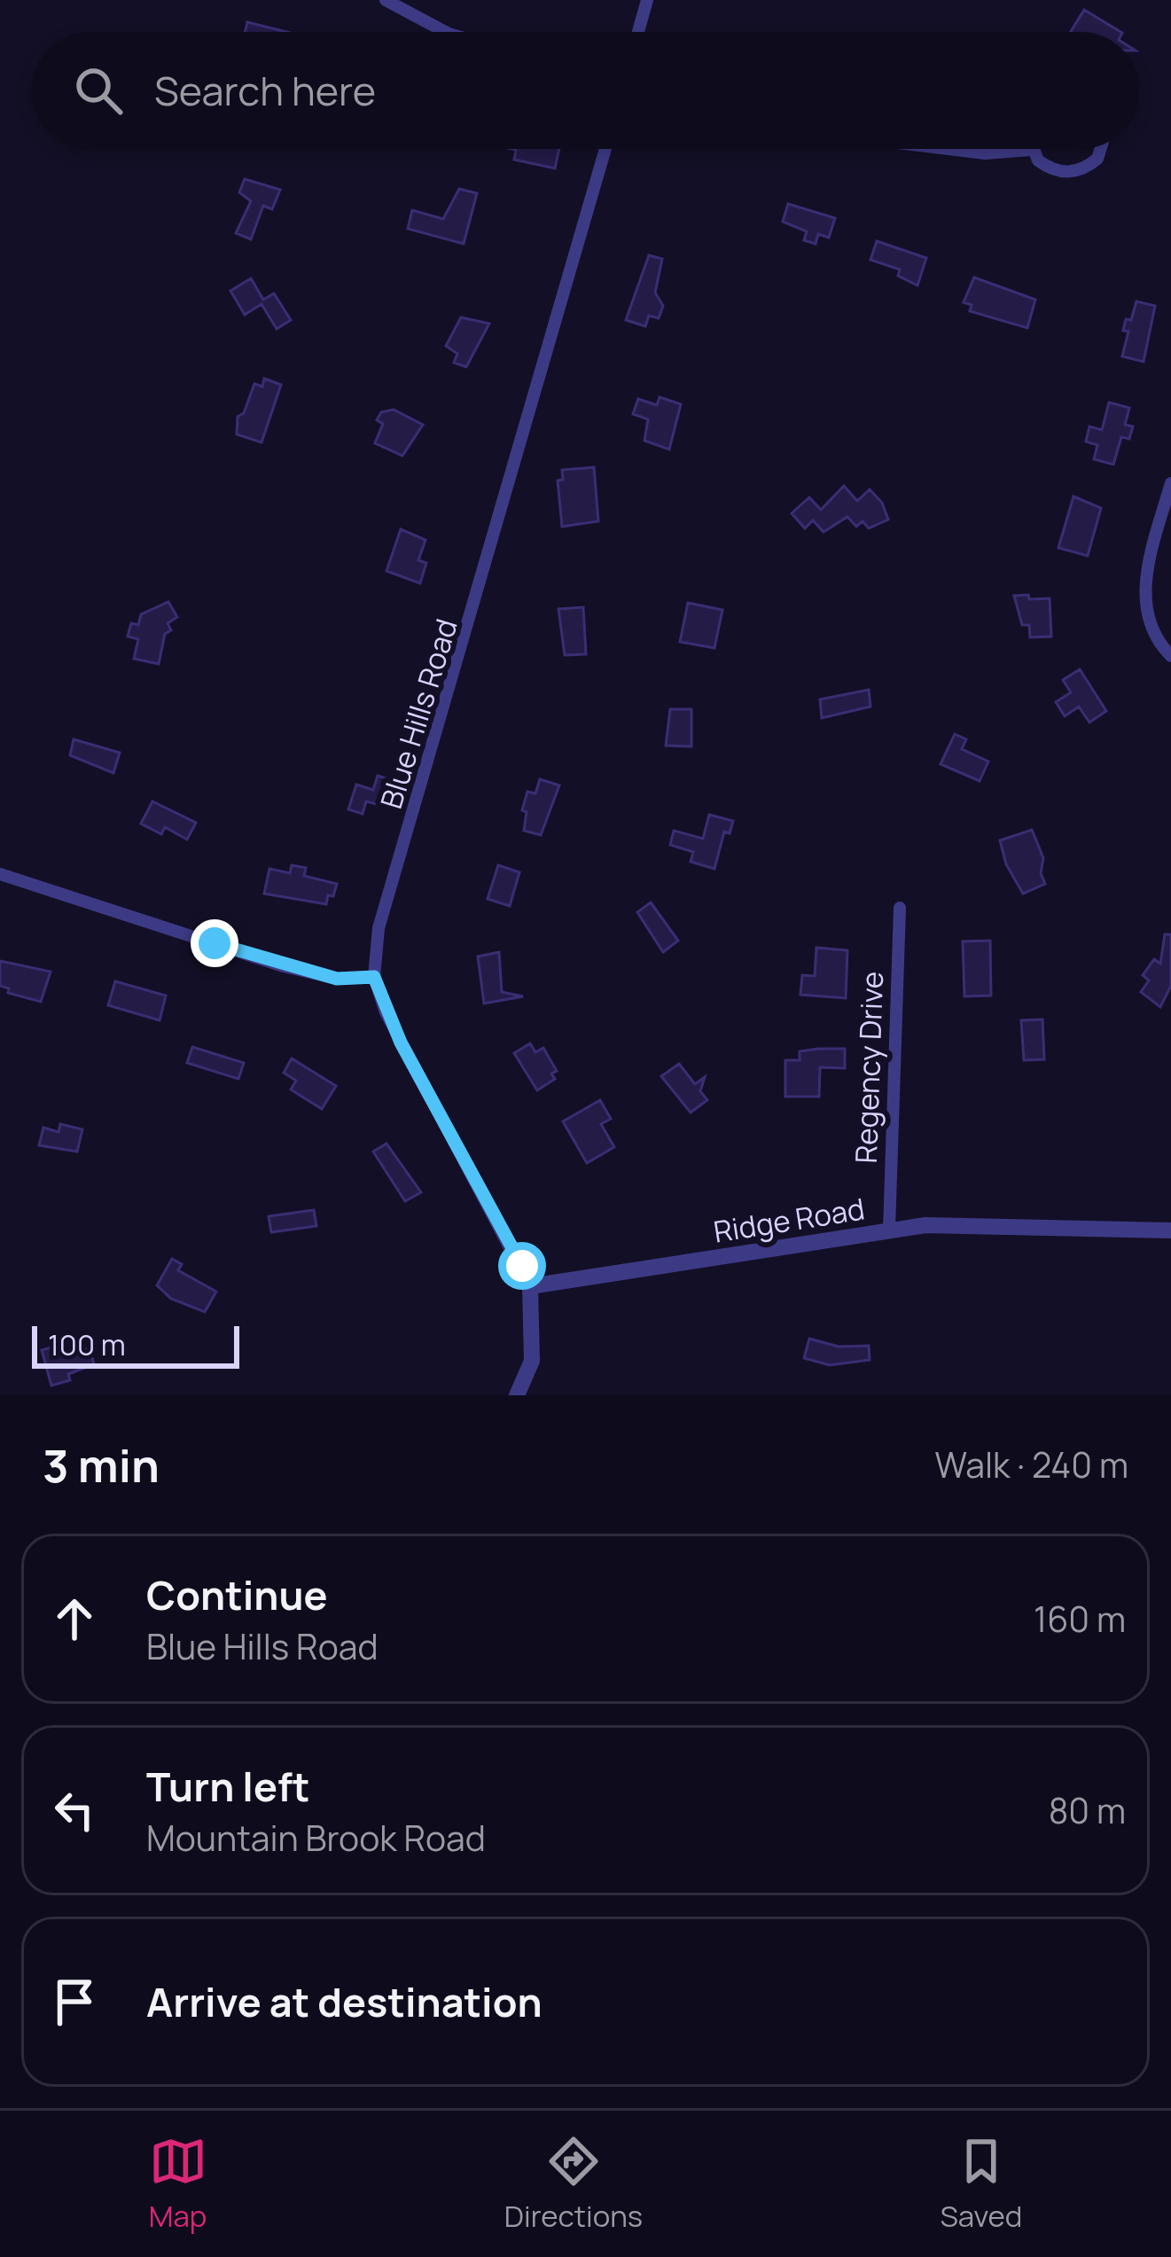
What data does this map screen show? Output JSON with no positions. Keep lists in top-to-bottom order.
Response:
{
  "streets": {
    "street": ["Blue Hills Road", "Regency Drive", "Ridge Road"]
  },
  "crossings": [
    ["Blue Hills Road", "Ridge Road"],
    ["Regency Drive", "Ridge Road"]
  ],
  "scale_bar": "100 m",
  "page": {
    "search": "Search here",
    "scale": "100 m",
    "heading": ["3 min", "Walk · 240 m"],
    "list": [
      ["Continue", "Blue Hills Road", "160 m"],
      ["Turn left", "Mountain Brook Road", "80 m"],
      "Arrive at destination"
    ],
    "nav": ["Map", "Directions", "Saved"]
  }
}
